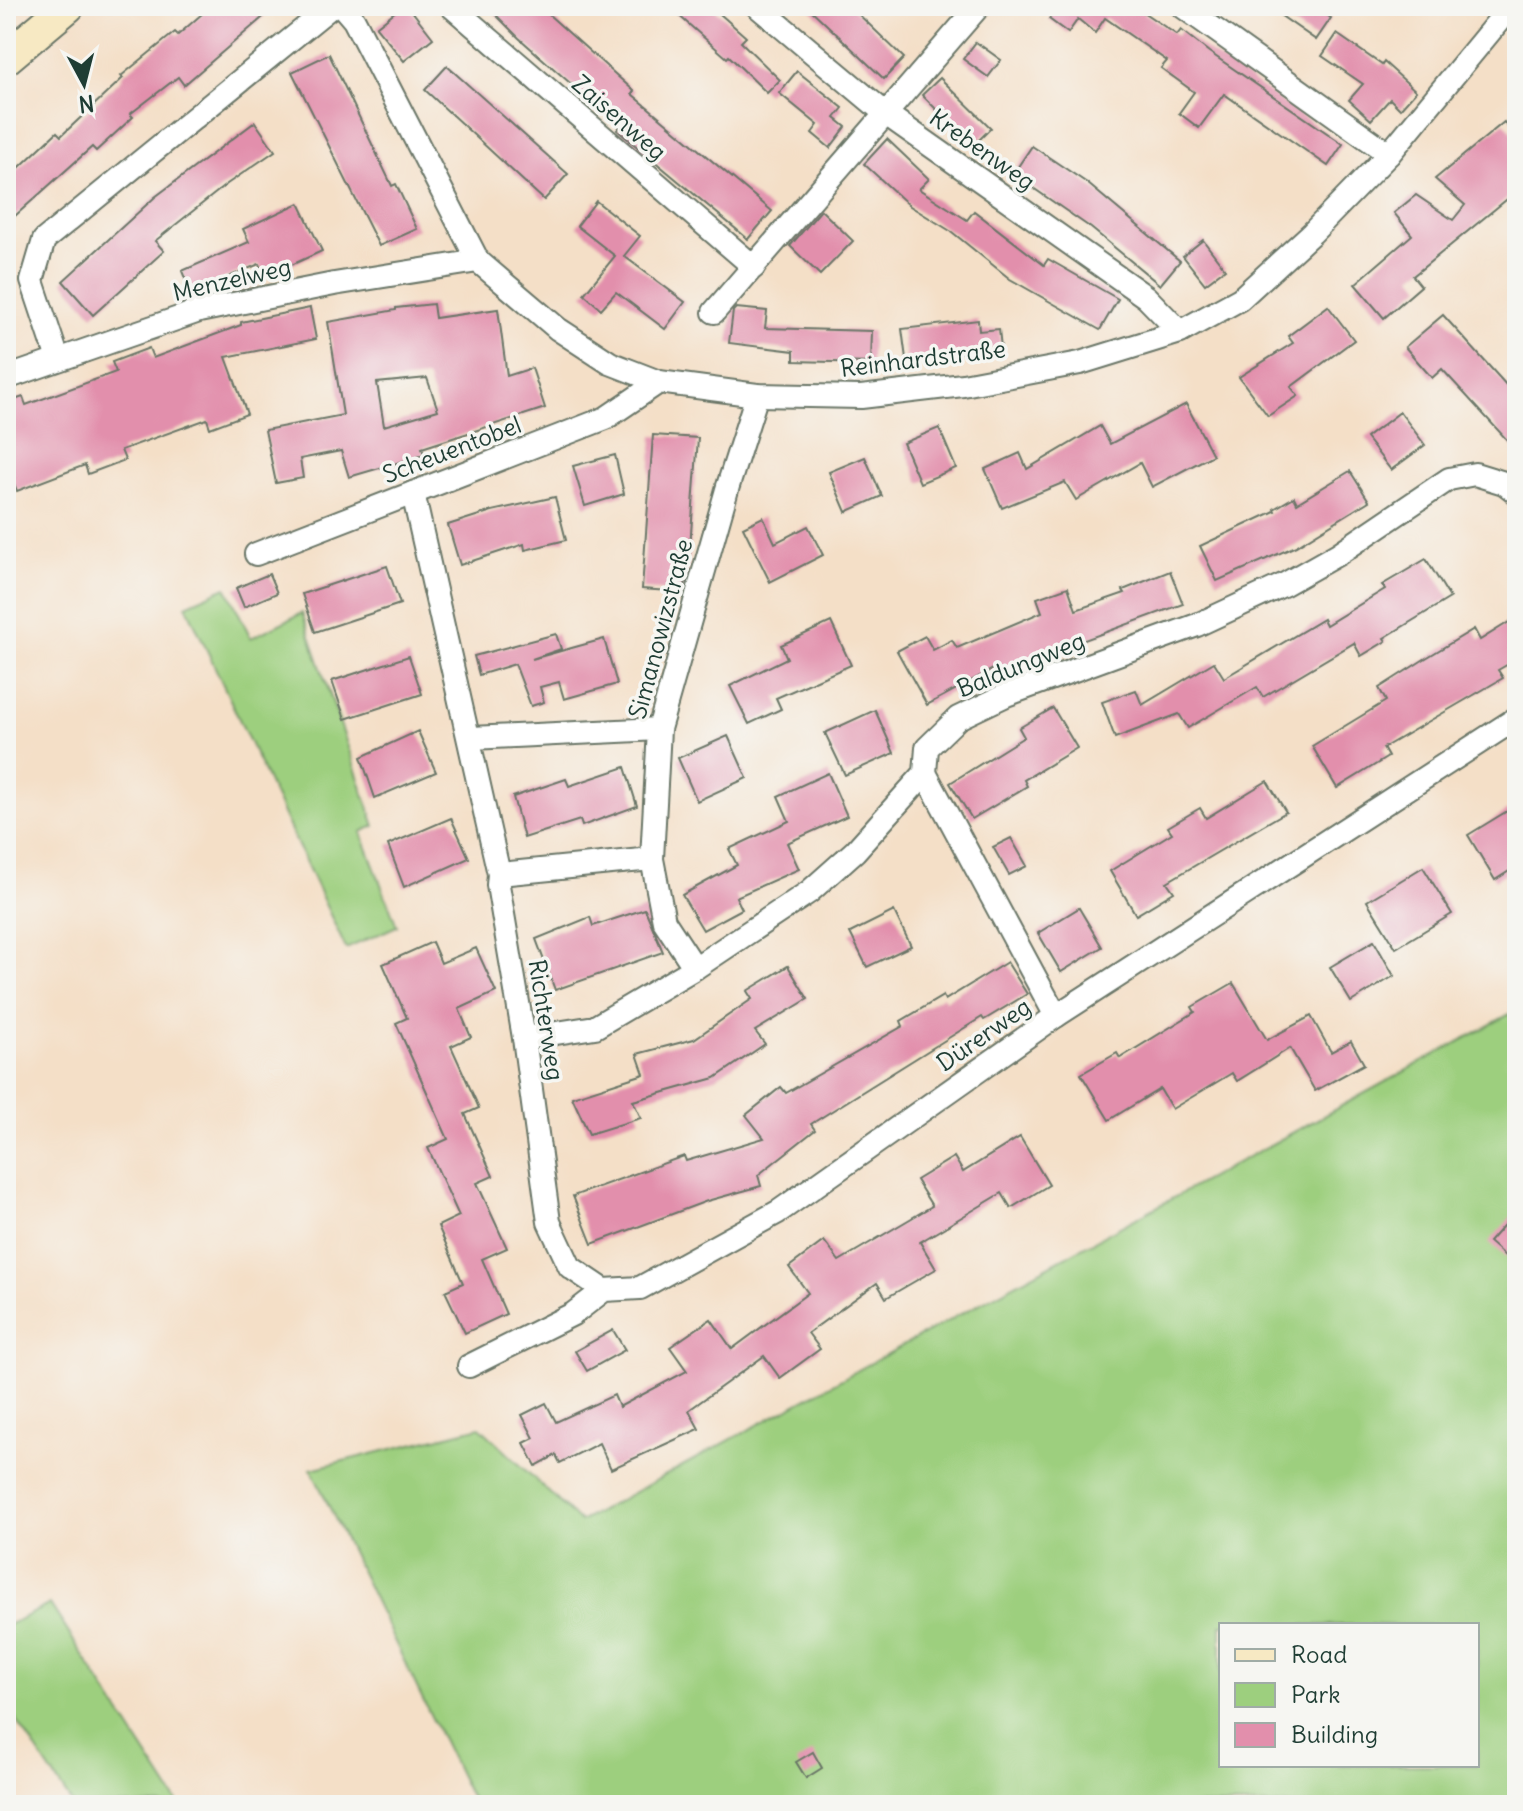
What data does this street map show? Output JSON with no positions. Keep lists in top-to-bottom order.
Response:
{
  "streets": {
    "street": [
      "Zaisenweg",
      "Krebenweg",
      "Menzelweg",
      "Reinhardstraße",
      "Scheuentobel",
      "Simanowizstraße",
      "Baldungweg",
      "Richterweg",
      "Dürerweg"
    ]
  },
  "crossings": [
    ["Krebenweg", "Reinhardstraße"],
    ["Menzelweg", "Reinhardstraße"],
    ["Reinhardstraße", "Scheuentobel"],
    ["Reinhardstraße", "Simanowizstraße"],
    ["Scheuentobel", "Richterweg"],
    ["Simanowizstraße", "Baldungweg"],
    ["Baldungweg", "Richterweg"],
    ["Richterweg", "Dürerweg"]
  ],
  "legend": ["Road", "Park", "Building"],
  "north": "bottom"
}
